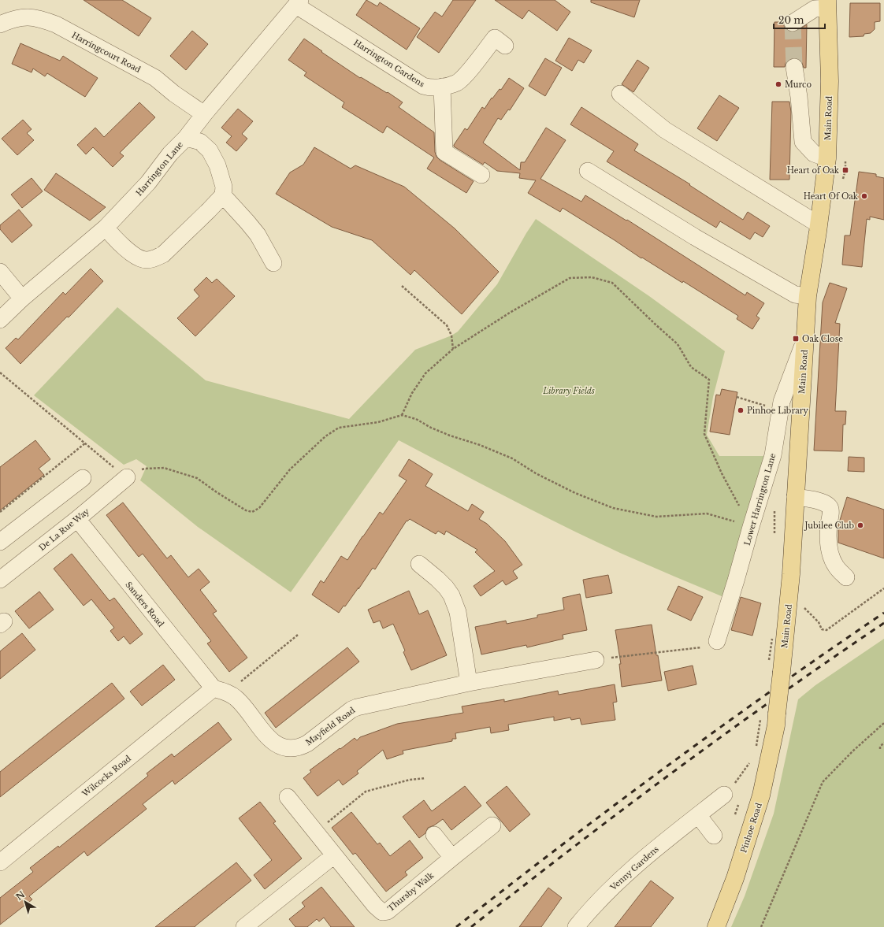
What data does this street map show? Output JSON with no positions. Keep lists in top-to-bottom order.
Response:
{
  "streets": {
    "main road": ["Main Road", "Pinhoe Road"],
    "street": [
      "Harringcourt Road",
      "Harrington Gardens",
      "Harrington Lane",
      "Lower Harrington Lane",
      "De La Rue Way",
      "Sanders Road",
      "Mayfield Road",
      "Wilcocks Road",
      "Venny Gardens",
      "Thursby Walk"
    ]
  },
  "crossings": [
    ["Harringcourt Road", "Harrington Lane"],
    ["Harrington Gardens", "Harrington Lane"],
    ["Main Road", "Lower Harrington Lane"],
    ["Main Road", "Pinhoe Road"],
    ["De La Rue Way", "Sanders Road"],
    ["Sanders Road", "Mayfield Road"],
    ["Sanders Road", "Wilcocks Road"],
    ["Mayfield Road", "Wilcocks Road"]
  ],
  "parks": ["Library Fields"],
  "places": {
    "other": [
      "Murco",
      "Heart Of Oak",
      "Pinhoe Library",
      "Jubilee Club"
    ],
    "transit": ["Heart of Oak", "Oak Close"]
  },
  "scale_bar": "20 m",
  "north": "top left"
}
